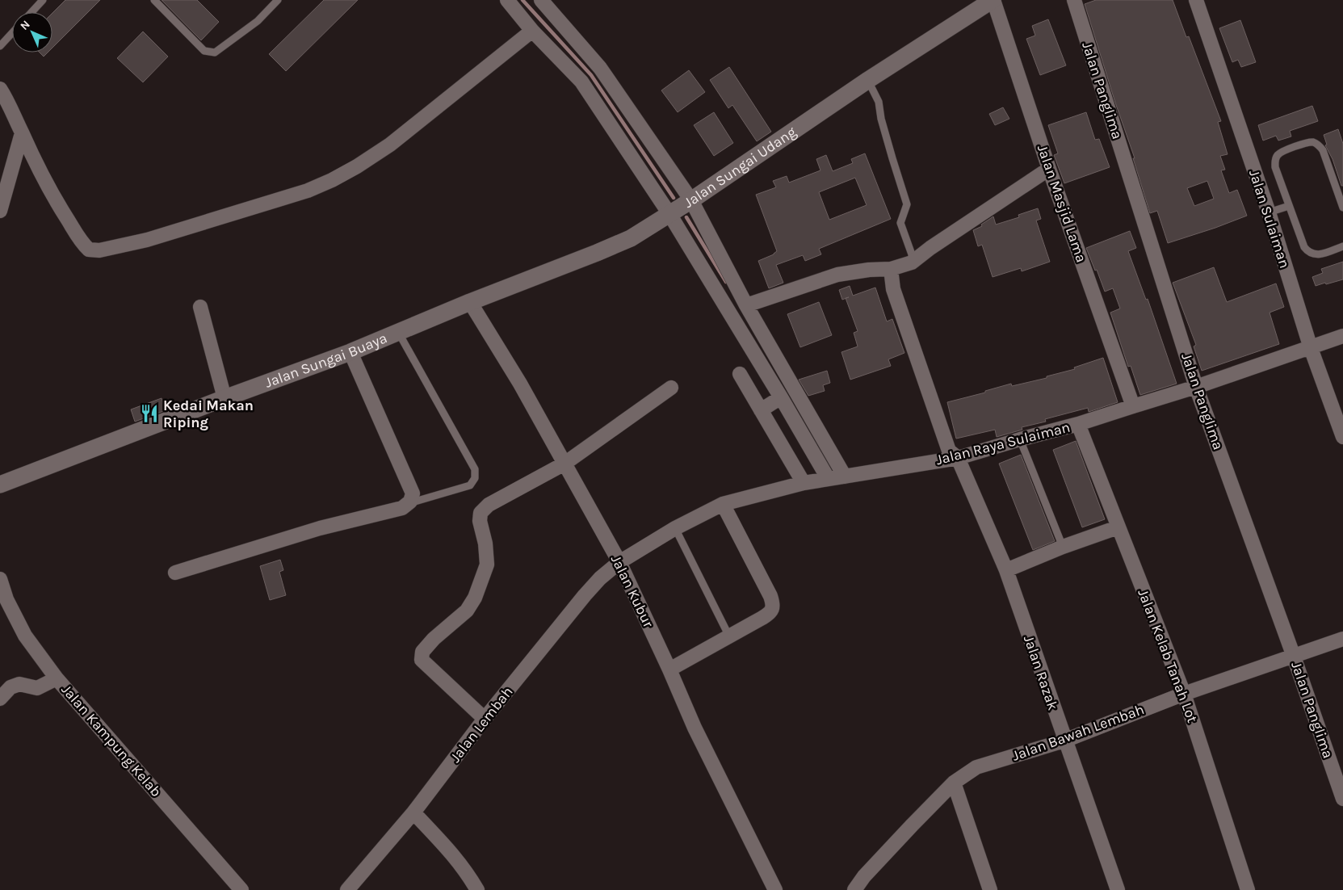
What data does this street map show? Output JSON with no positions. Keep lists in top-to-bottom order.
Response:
{
  "streets": {
    "street": [
      "Jalan Panglima",
      "Jalan Sungai Udang",
      "Jalan Masjid Lama",
      "Jalan Sulaiman",
      "Jalan Sungai Buaya",
      "Jalan Raya Sulaiman",
      "Jalan Kubur",
      "Jalan Kelab Tanah Lot",
      "Jalan Razak",
      "Jalan Lembah",
      "Jalan Bawah Lembah",
      "Jalan Kampung Kelab"
    ]
  },
  "crossings": [
    ["Jalan Panglima", "Jalan Raya Sulaiman"],
    ["Jalan Panglima", "Jalan Bawah Lembah"],
    ["Jalan Sungai Udang", "Jalan Masjid Lama"],
    ["Jalan Sungai Udang", "Jalan Sungai Buaya"],
    ["Jalan Sungai Udang", "Jalan Kubur"],
    ["Jalan Masjid Lama", "Jalan Raya Sulaiman"],
    ["Jalan Sulaiman", "Jalan Raya Sulaiman"],
    ["Jalan Sungai Buaya", "Jalan Kubur"],
    ["Jalan Raya Sulaiman", "Jalan Kubur"],
    ["Jalan Raya Sulaiman", "Jalan Kelab Tanah Lot"],
    ["Jalan Raya Sulaiman", "Jalan Razak"],
    ["Jalan Raya Sulaiman", "Jalan Lembah"],
    ["Jalan Kubur", "Jalan Lembah"],
    ["Jalan Kelab Tanah Lot", "Jalan Bawah Lembah"],
    ["Jalan Razak", "Jalan Bawah Lembah"]
  ],
  "places": {
    "restaurant": ["Kedai Makan Riping"]
  },
  "north": "top left"
}
